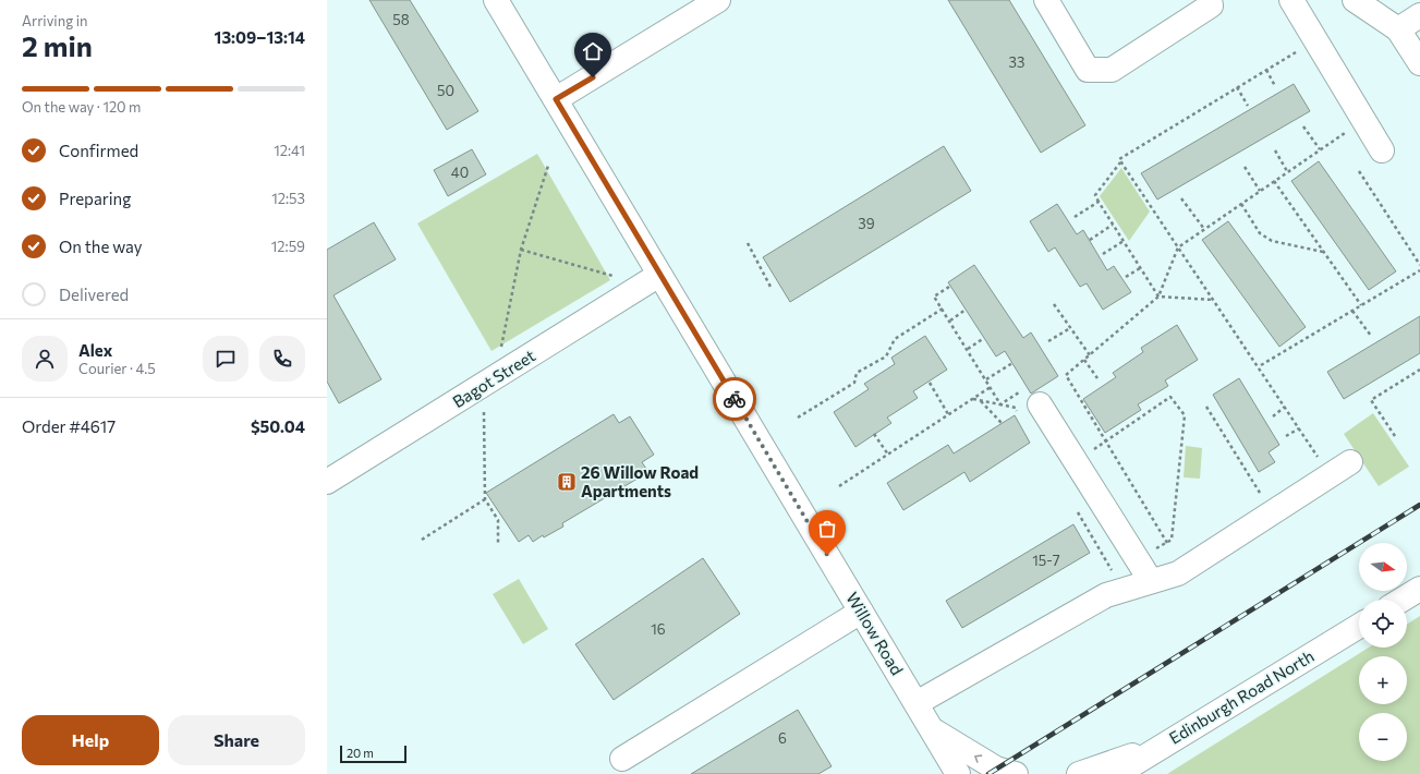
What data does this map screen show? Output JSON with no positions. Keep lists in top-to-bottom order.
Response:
{
  "streets": {
    "main road": ["Bagot Street", "Willow Road", "Edinburgh Road North"]
  },
  "crossings": [
    ["Bagot Street", "Willow Road"]
  ],
  "places": {
    "building": ["26 Willow Road Apartments"]
  },
  "house_numbers": [
    "58",
    "33",
    "50",
    "40",
    "39",
    "15-7",
    "16",
    "6"
  ],
  "scale_bar": "20 m",
  "north": "right",
  "page": {
    "heading": ["2 min", "Arriving in", "13:09–13:14"],
    "panel": [
      "Alex",
      "Courier · 4.5",
      "Order #4617",
      "$50.04"
    ],
    "bar": "On the way · 120 m",
    "list": [
      ["Confirmed", "12:41"],
      ["Preparing", "12:53"],
      ["On the way", "12:59"],
      "Delivered"
    ],
    "map_buttons": ["+", "−"],
    "buttons": ["Help", "Share"],
    "scale": "20 m"
  }
}
